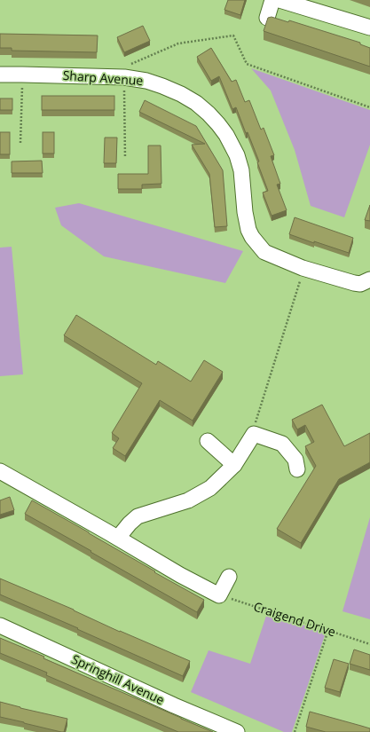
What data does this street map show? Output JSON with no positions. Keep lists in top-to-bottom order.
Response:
{
  "streets": {
    "street": ["Sharp Avenue", "Springhill Avenue"],
    "path": ["Craigend Drive"]
  }
}
